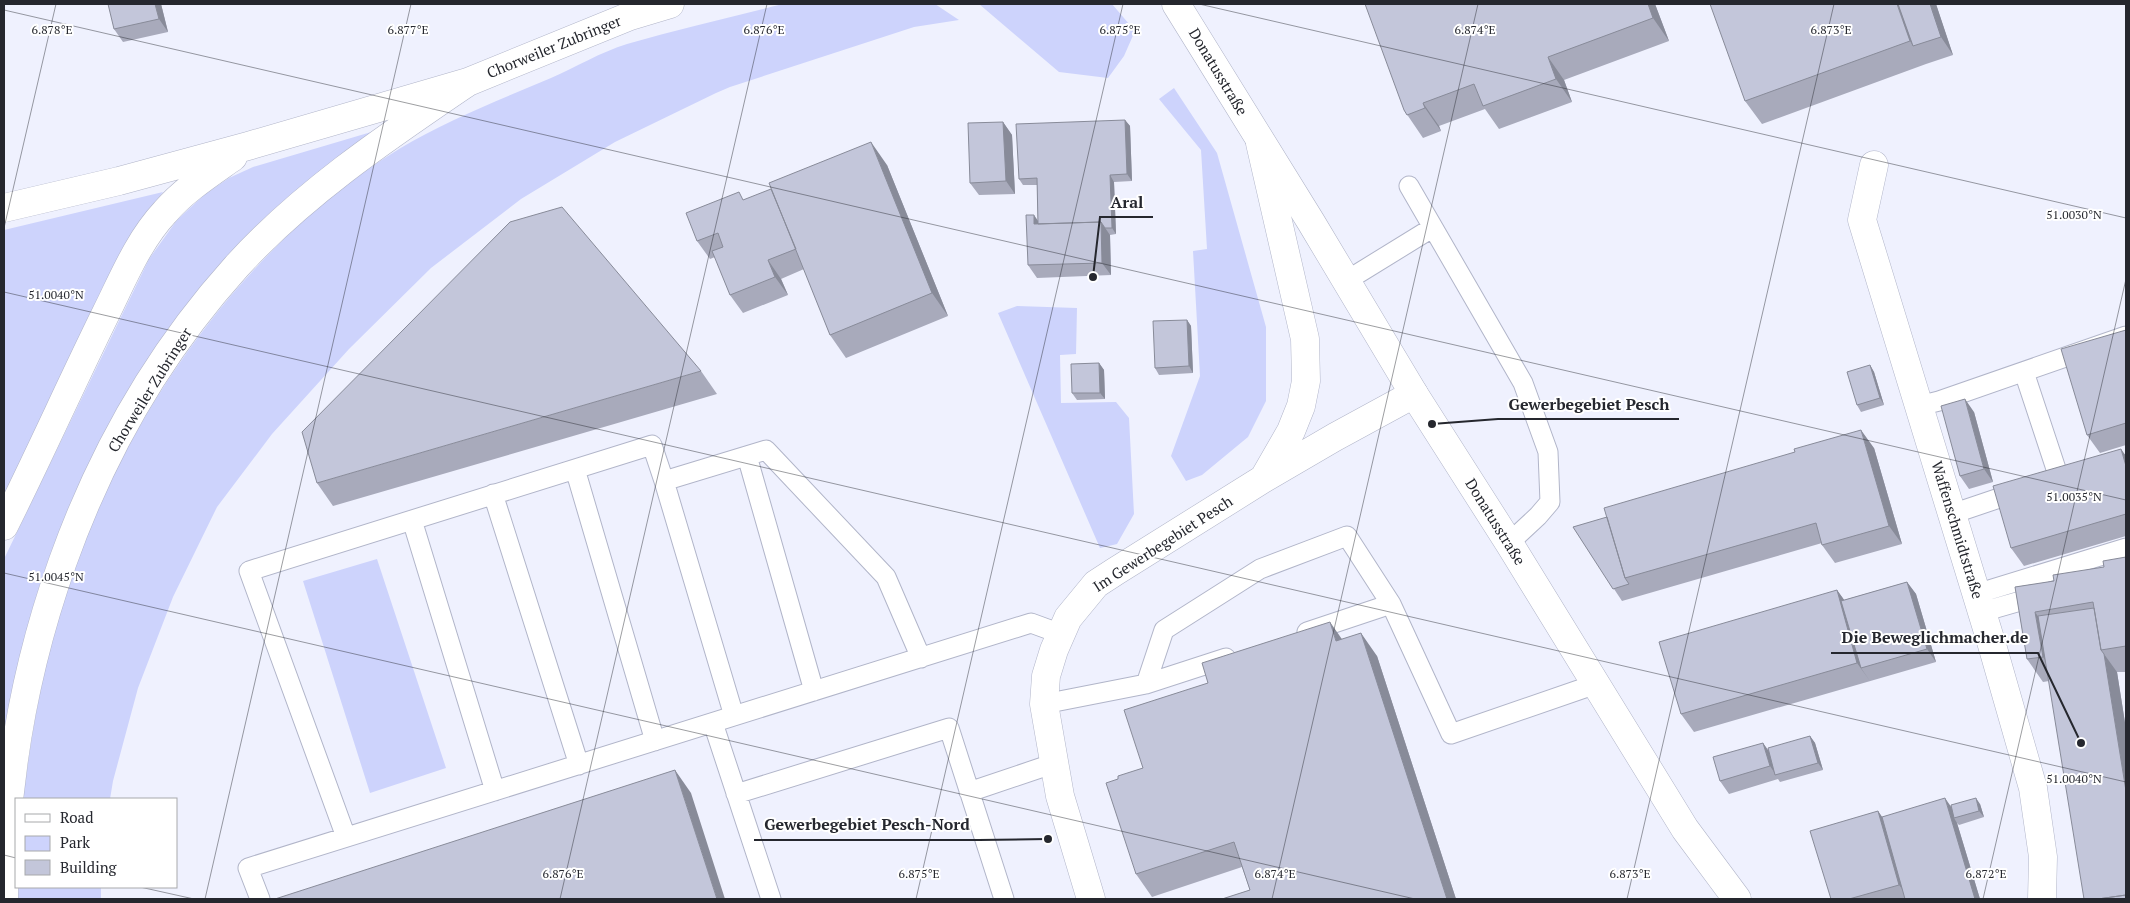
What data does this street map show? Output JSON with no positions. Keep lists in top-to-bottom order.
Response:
{
  "streets": {
    "main road": [
      "Chorweiler Zubringer",
      "Donatusstraße",
      "Waffenschmidtstraße",
      "Im Gewerbegebiet Pesch"
    ]
  },
  "crossings": [
    ["Donatusstraße", "Im Gewerbegebiet Pesch"]
  ],
  "places": [
    "Aral",
    "Gewerbegebiet Pesch",
    "Die Beweglichmacher.de",
    "Gewerbegebiet Pesch-Nord"
  ],
  "legend": ["Road", "Park", "Building"],
  "coordinates": [
    "6.878°E",
    "6.877°E",
    "6.876°E",
    "6.875°E",
    "6.874°E",
    "6.873°E",
    "51.0030°N",
    "51.0040°N",
    "51.0035°N",
    "51.0045°N",
    "6.872°E"
  ]
}
